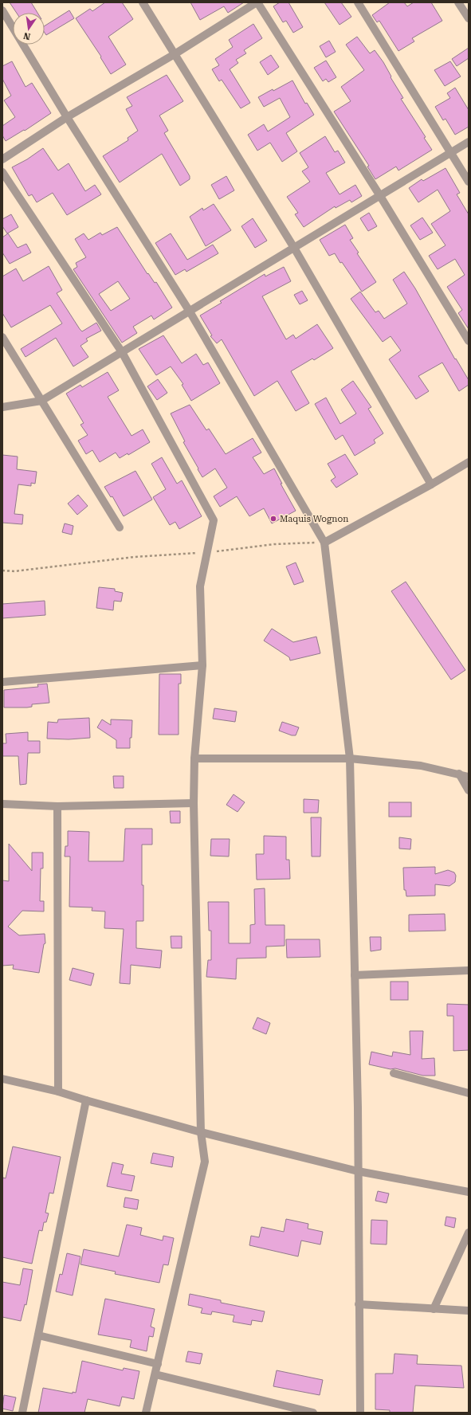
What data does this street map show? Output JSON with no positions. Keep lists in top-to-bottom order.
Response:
{
  "places": ["Maquis Wognon"],
  "north": "bottom"
}
